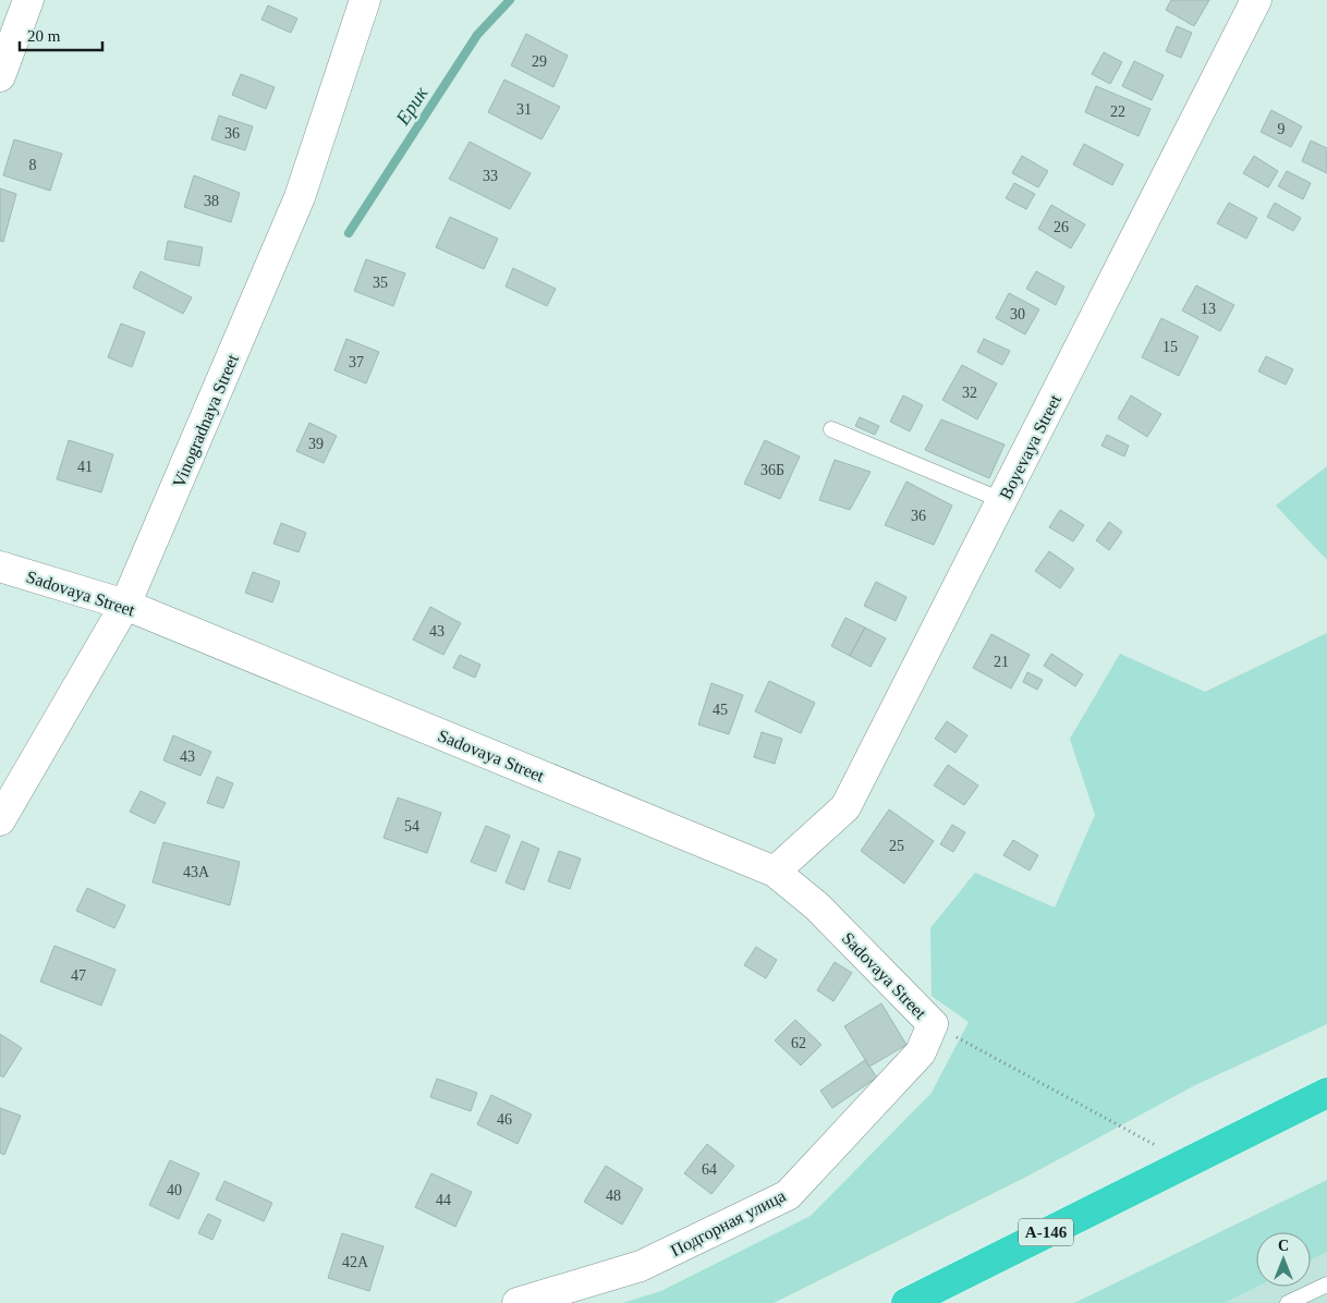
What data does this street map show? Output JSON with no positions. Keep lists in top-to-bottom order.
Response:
{
  "streets": {
    "highway": ["А-146"],
    "street": [
      "Vinogradnaya Street",
      "Boyevaya Street",
      "Sadovaya Street",
      "Подгорная улица"
    ]
  },
  "crossings": [
    ["Vinogradnaya Street", "Sadovaya Street"],
    ["Boyevaya Street", "Sadovaya Street"],
    ["Sadovaya Street", "Подгорная улица"]
  ],
  "water": ["Ерик"],
  "house_numbers": [
    "29",
    "31",
    "22",
    "9",
    "36",
    "8",
    "33",
    "38",
    "26",
    "35",
    "13",
    "30",
    "15",
    "37",
    "32",
    "39",
    "41",
    "36Б",
    "36",
    "43",
    "21",
    "45",
    "43",
    "54",
    "25",
    "43А",
    "47",
    "62",
    "46",
    "64",
    "40",
    "48",
    "44",
    "42А"
  ],
  "scale_bar": "20 m",
  "north": "top"
}
